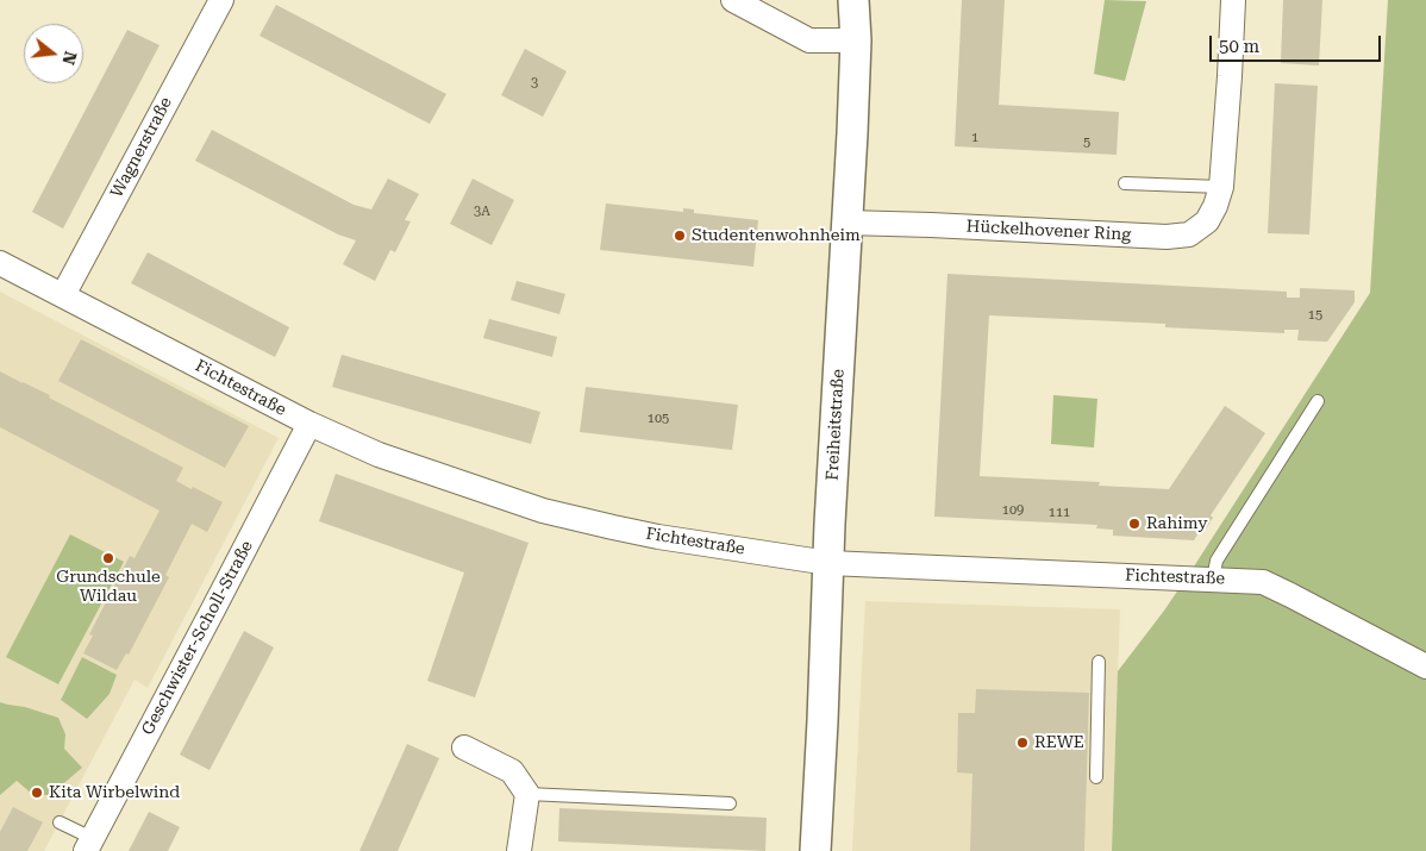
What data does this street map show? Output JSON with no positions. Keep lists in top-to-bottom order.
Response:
{
  "streets": {
    "street": [
      "Wagnerstraße",
      "Hückelhovener Ring",
      "Fichtestraße",
      "Freiheitstraße",
      "Geschwister-Scholl-Straße"
    ]
  },
  "crossings": [
    ["Wagnerstraße", "Fichtestraße"],
    ["Hückelhovener Ring", "Freiheitstraße"],
    ["Fichtestraße", "Freiheitstraße"],
    ["Fichtestraße", "Geschwister-Scholl-Straße"]
  ],
  "places": [
    "Studentenwohnheim",
    "Rahimy",
    "Grundschule Wildau",
    "REWE",
    "Kita Wirbelwind"
  ],
  "house_numbers": [
    "3",
    "1",
    "5",
    "3A",
    "15",
    "105",
    "109",
    "111"
  ],
  "scale_bar": "50 m",
  "north": "right"
}
